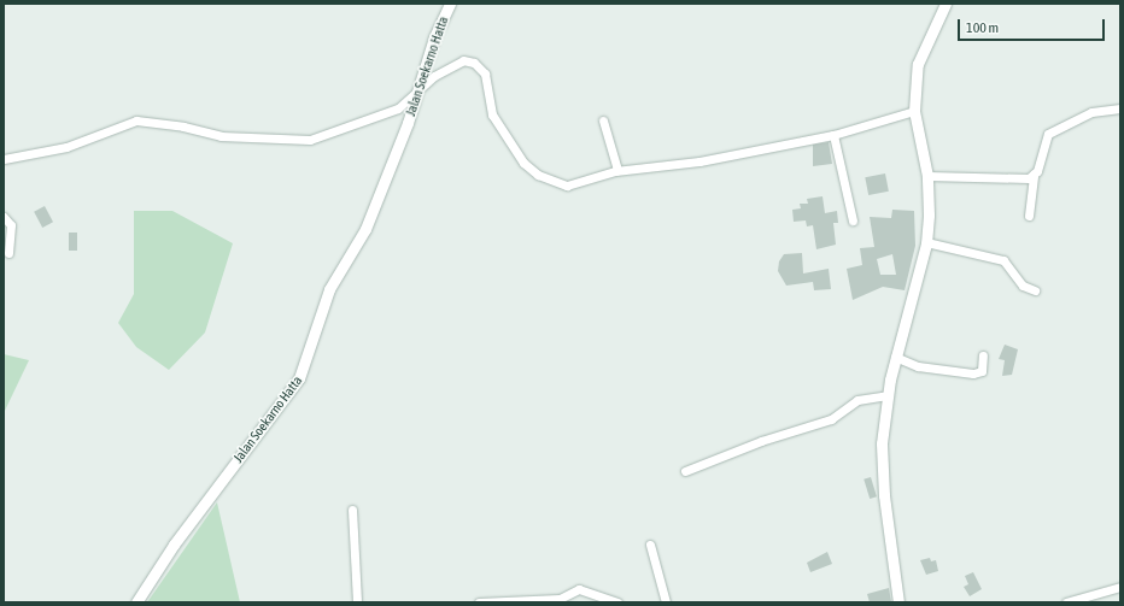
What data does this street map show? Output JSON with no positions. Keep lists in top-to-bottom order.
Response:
{
  "streets": {
    "street": ["Jalan Soekarno Hatta"]
  },
  "scale_bar": "100 m"
}
